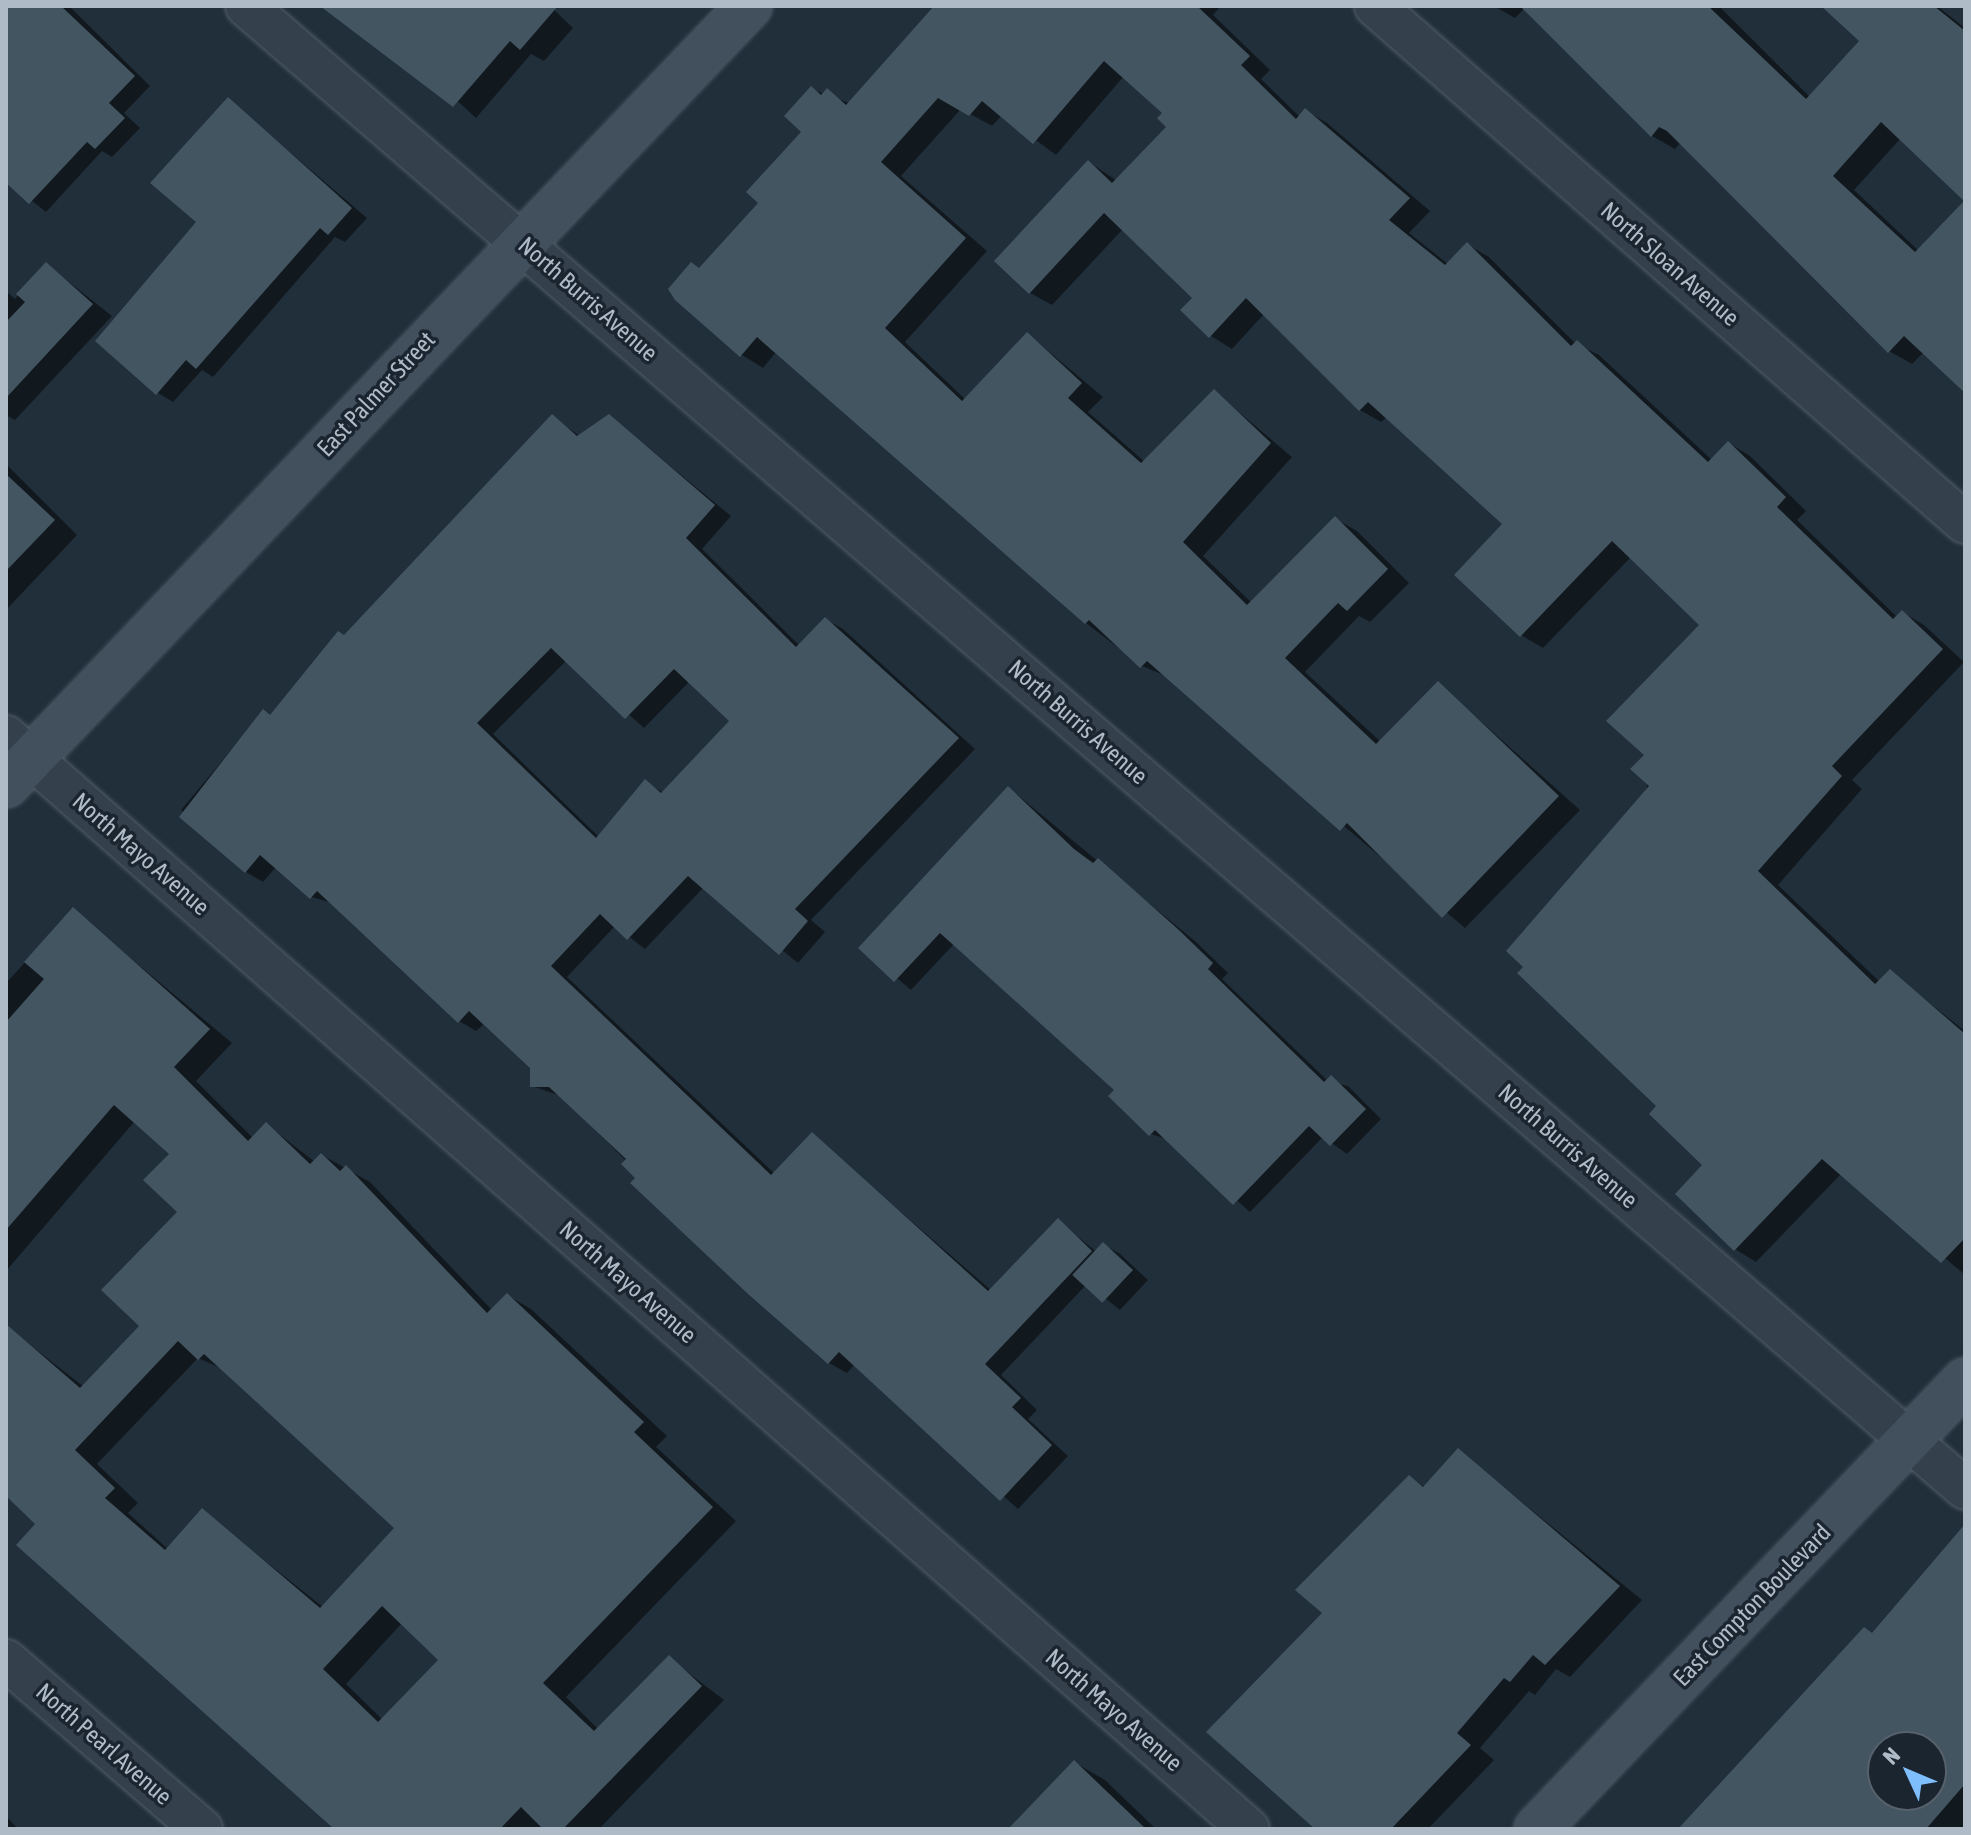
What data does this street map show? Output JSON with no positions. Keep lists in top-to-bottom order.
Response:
{
  "streets": {
    "main road": ["East Palmer Street", "East Compton Boulevard"],
    "street": [
      "North Sloan Avenue",
      "North Burris Avenue",
      "North Mayo Avenue",
      "North Pearl Avenue"
    ]
  },
  "crossings": [
    ["North Burris Avenue", "East Palmer Street"],
    ["North Burris Avenue", "East Compton Boulevard"],
    ["East Palmer Street", "North Mayo Avenue"]
  ],
  "north": "top left"
}
